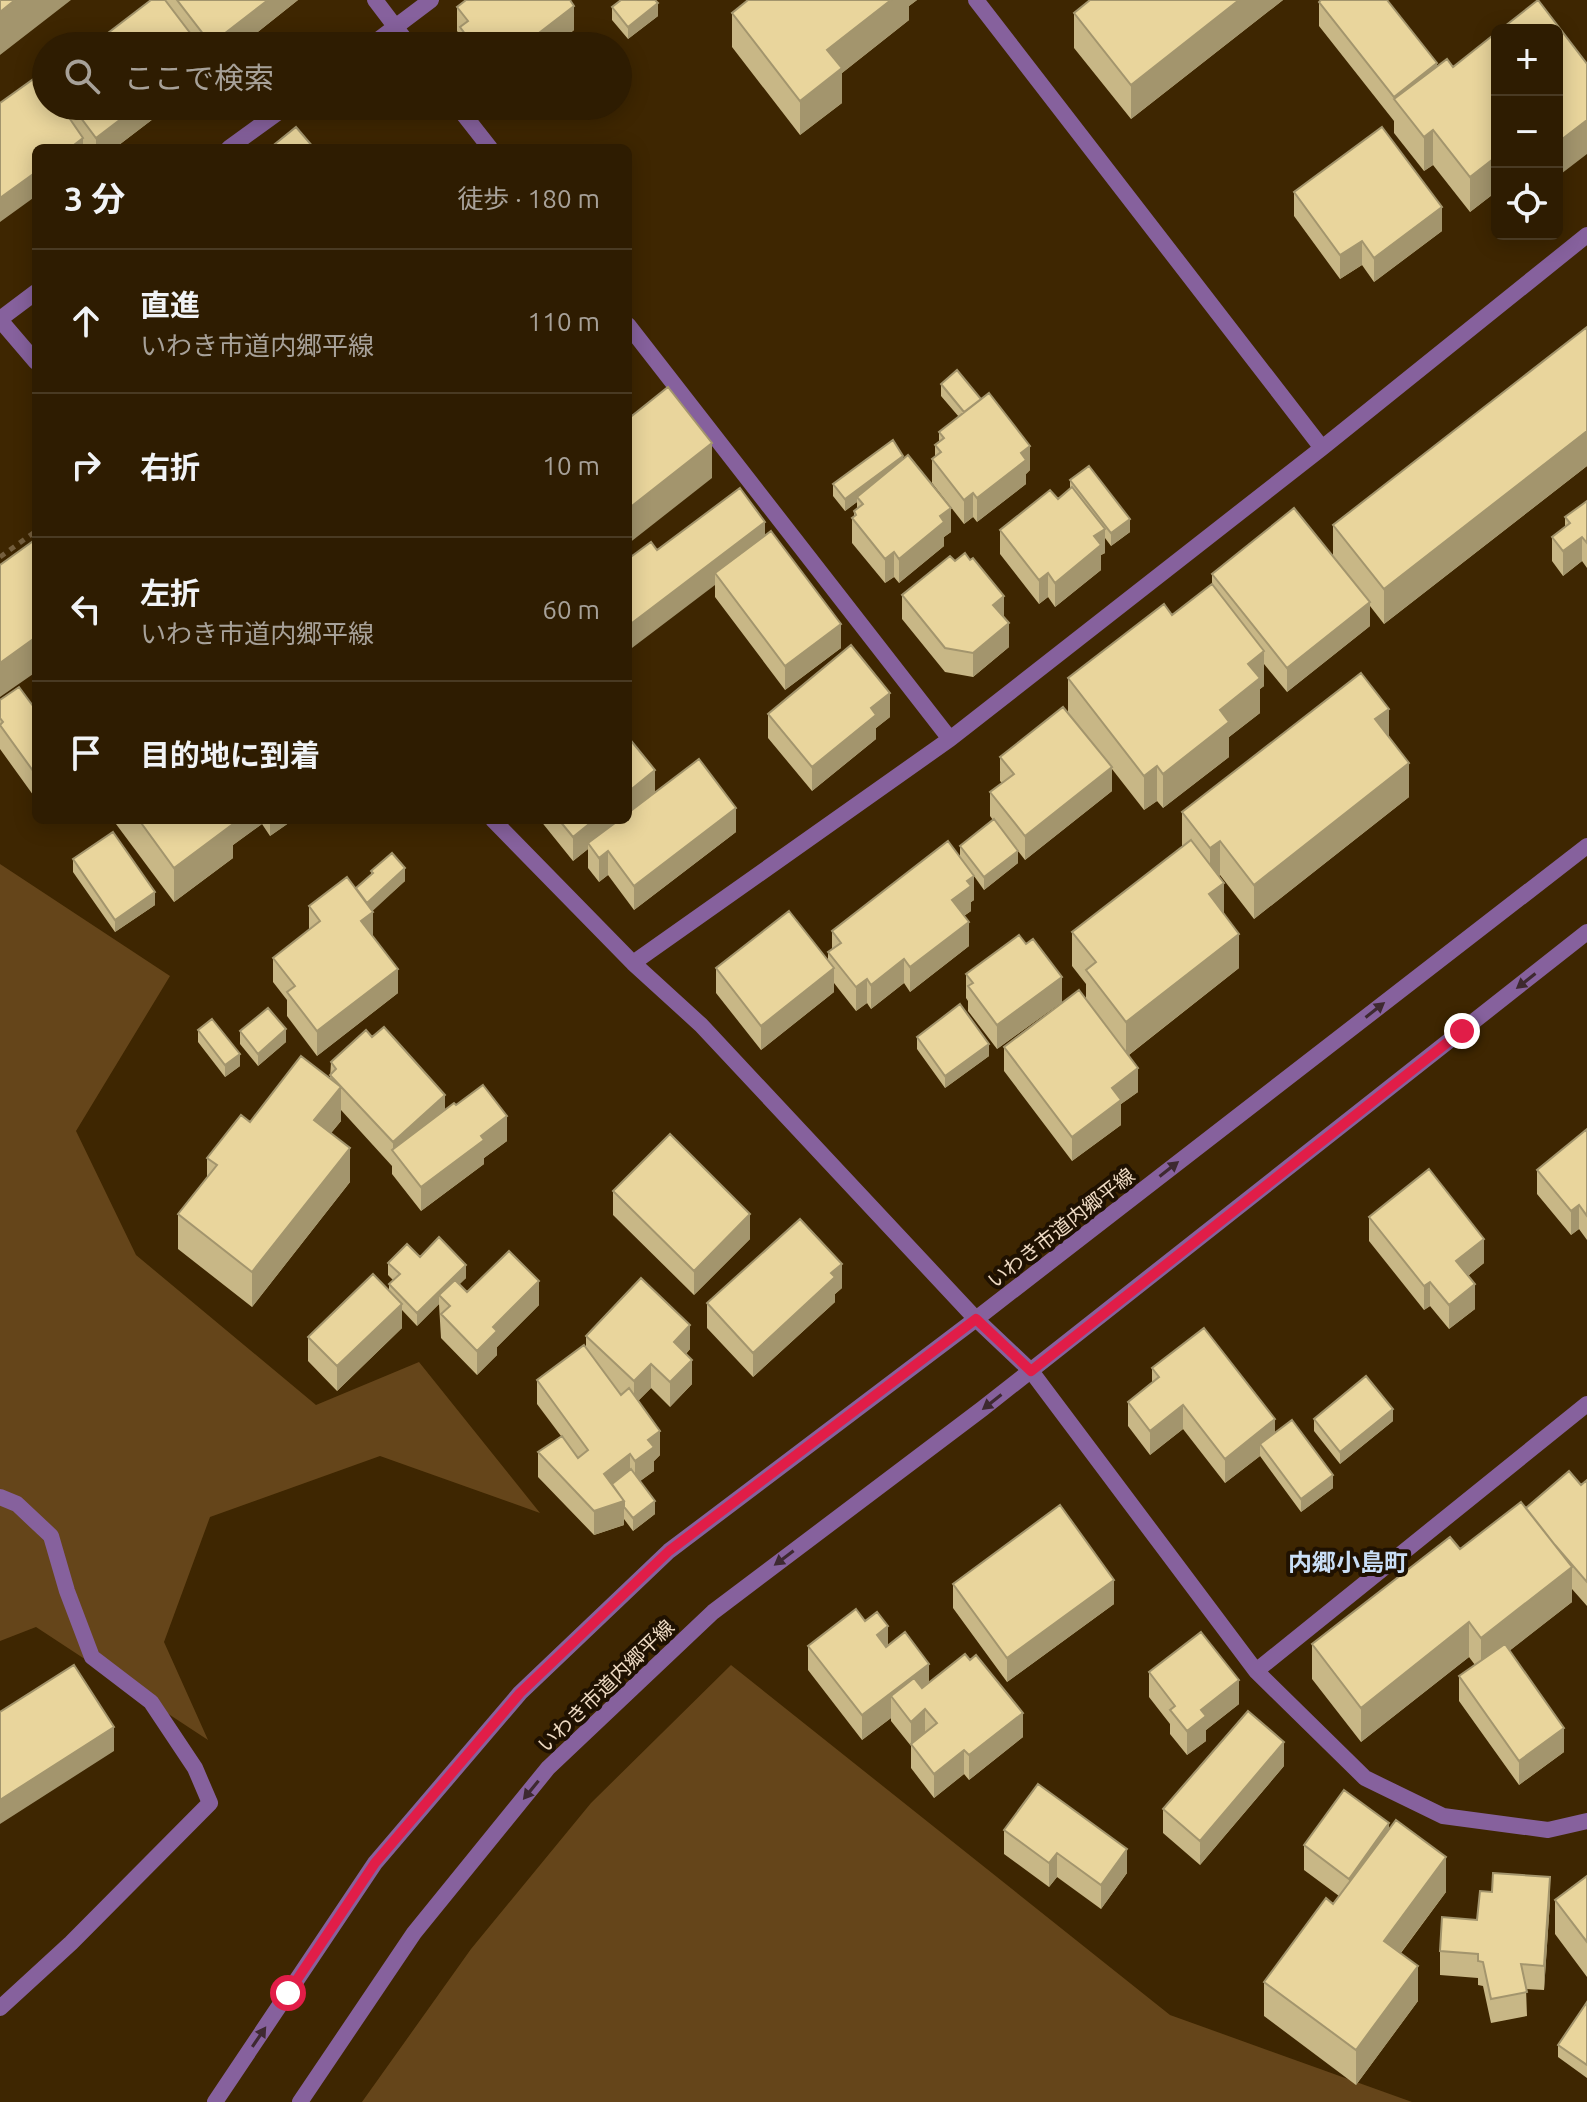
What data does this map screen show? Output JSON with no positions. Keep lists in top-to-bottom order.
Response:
{
  "streets": {
    "street": ["いわき市道内郷平線"]
  },
  "districts": ["内郷小島町"],
  "page": {
    "map_buttons": ["+", "−"],
    "search": "ここで検索",
    "heading": ["3 分", "徒歩 · 180 m"],
    "list": [
      ["直進", "いわき市道内郷平線", "110 m"],
      ["右折", "10 m"],
      ["左折", "いわき市道内郷平線", "60 m"],
      "目的地に到着"
    ]
  }
}
